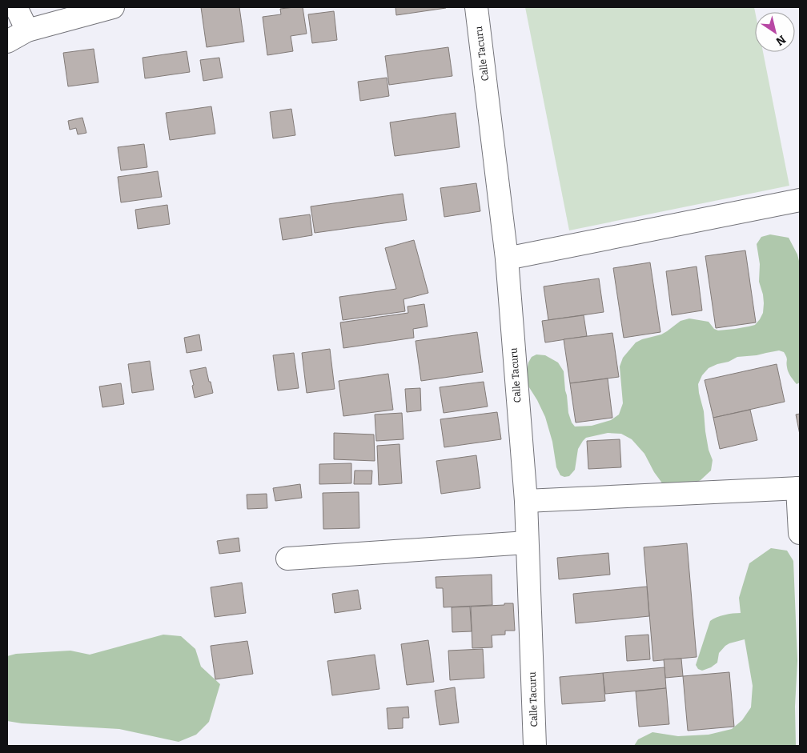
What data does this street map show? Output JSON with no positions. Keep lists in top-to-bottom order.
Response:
{
  "streets": {
    "street": ["Calle Tacuru"]
  },
  "north": "bottom right"
}
